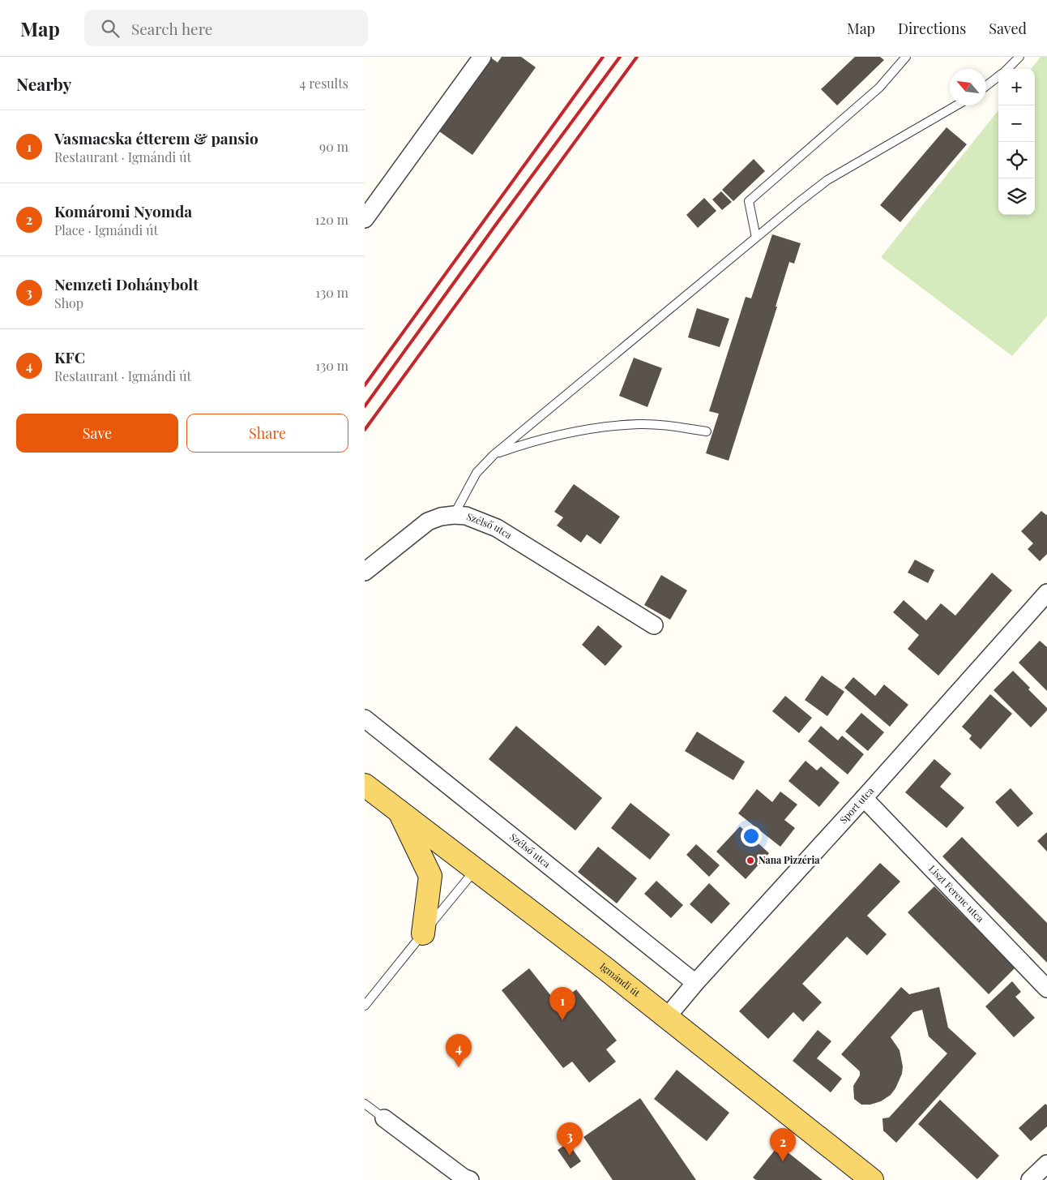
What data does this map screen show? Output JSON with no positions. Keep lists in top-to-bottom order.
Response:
{
  "streets": {
    "main road": ["Igmándi út"],
    "street": ["Szélső utca", "Sport utca", "Liszt Ferenc utca"]
  },
  "crossings": [
    ["Szélső utca", "Sport utca"],
    ["Sport utca", "Liszt Ferenc utca"],
    ["Sport utca", "Igmándi út"]
  ],
  "places": ["Nana Pizzéria"],
  "north": "top left",
  "page": {
    "header": "Map",
    "search": "Search here",
    "nav": ["Map", "Directions", "Saved"],
    "heading": ["Nearby", "4 results"],
    "map_buttons": ["+", "−"],
    "list": [
      {
        "mark": "1",
        "name": "Vasmacska étterem & pansio",
        "note": "Restaurant · Igmándi út",
        "value": "90 m"
      },
      {
        "mark": "2",
        "name": "Komáromi Nyomda",
        "note": "Place · Igmándi út",
        "value": "120 m"
      },
      {
        "mark": "3",
        "name": "Nemzeti Dohánybolt",
        "note": "Shop",
        "value": "130 m"
      },
      {
        "mark": "4",
        "name": "KFC",
        "note": "Restaurant · Igmándi út",
        "value": "130 m"
      }
    ],
    "buttons": ["Save", "Share"],
    "pins": [
      "1",
      "4",
      "3",
      "2"
    ]
  }
}
